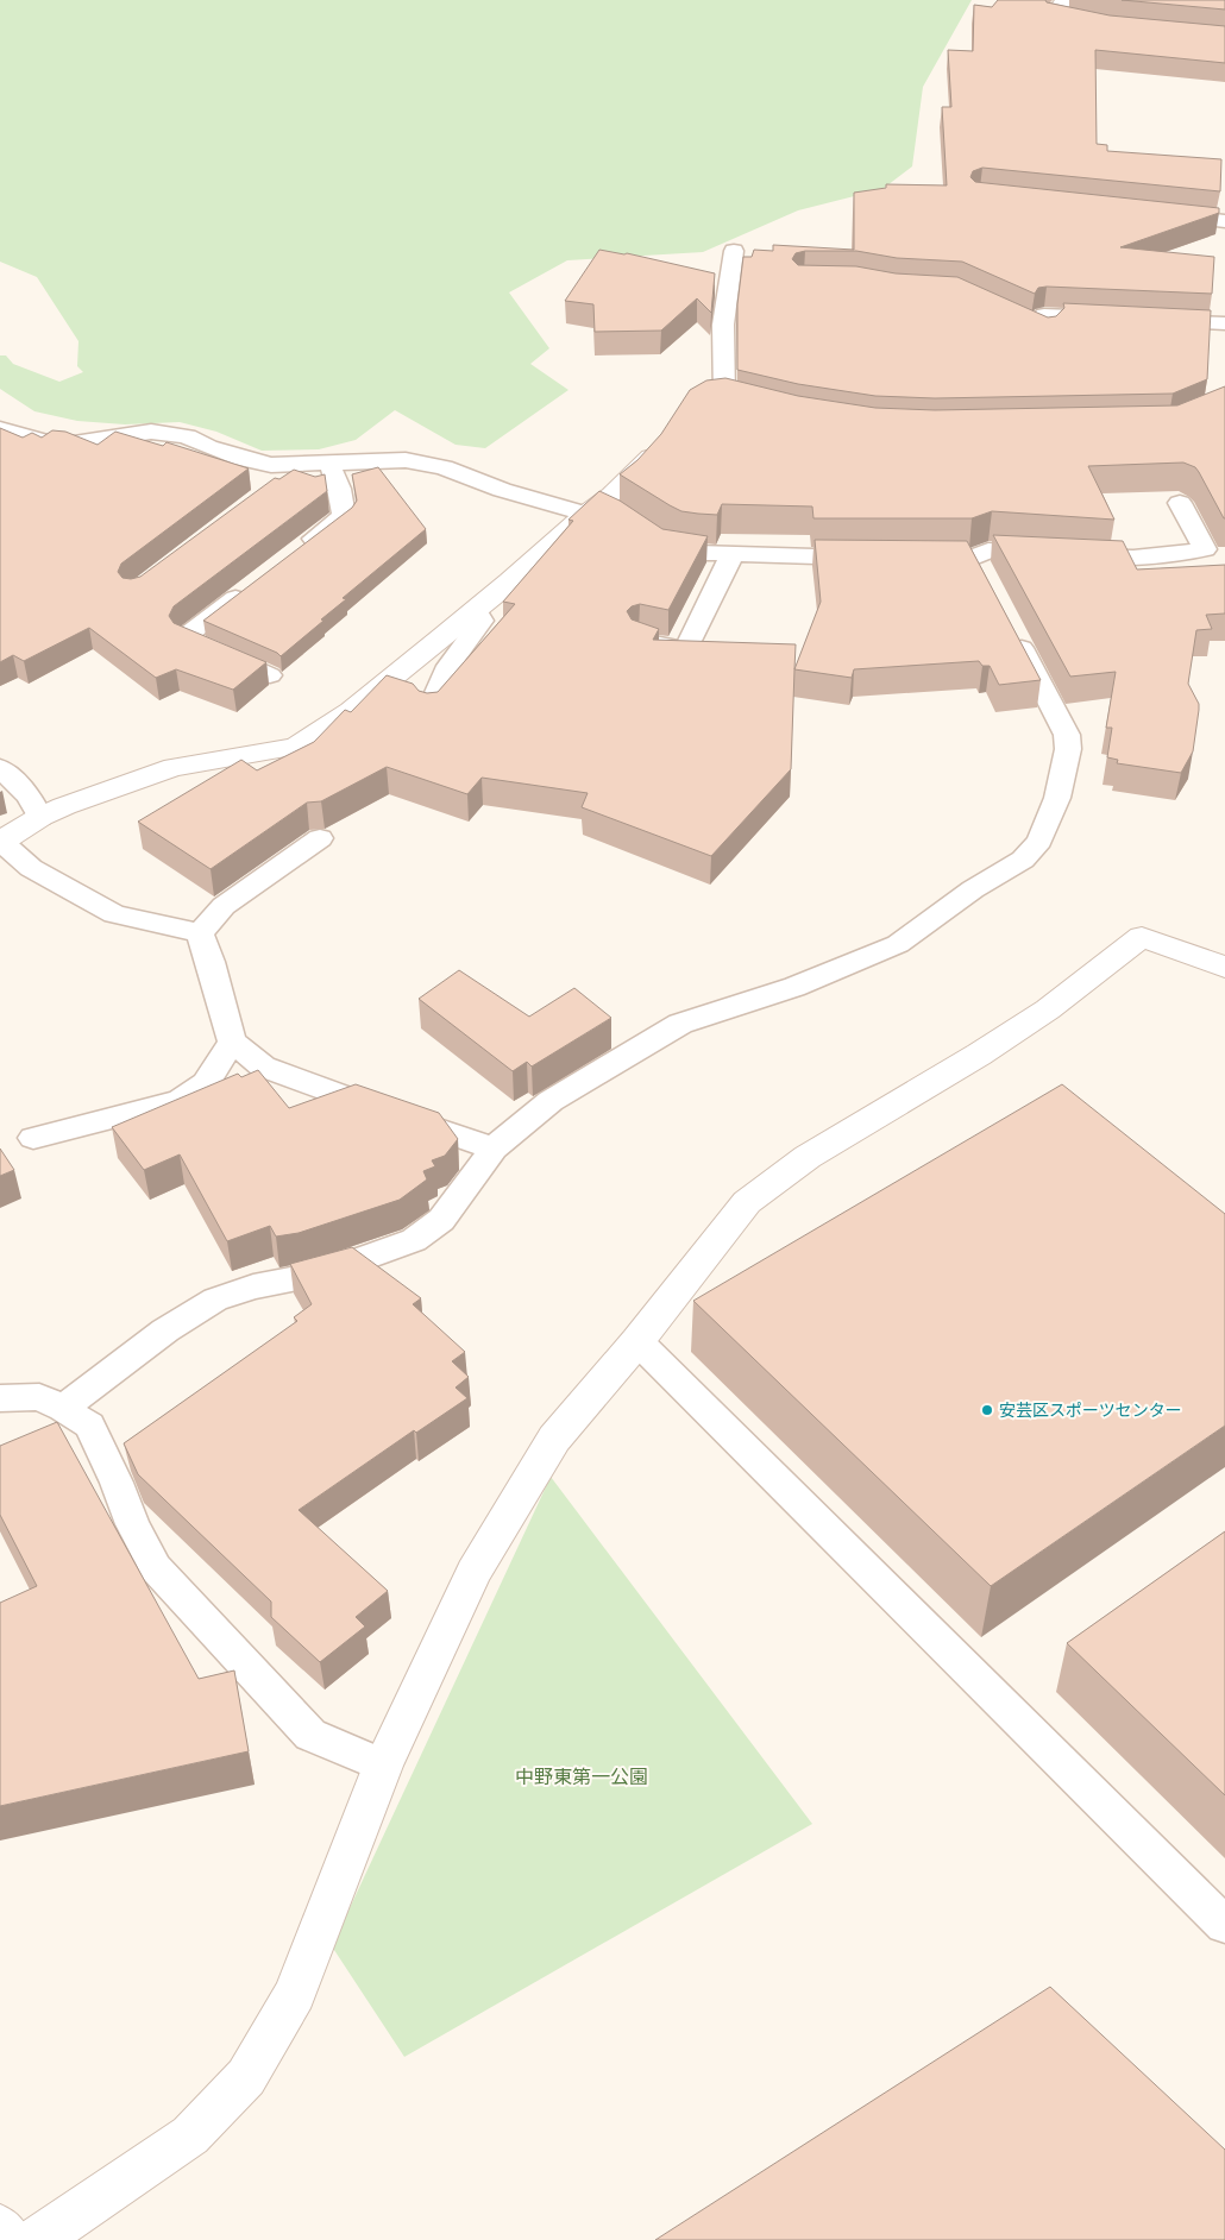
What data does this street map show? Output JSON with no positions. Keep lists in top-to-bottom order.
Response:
{
  "parks": ["中野東第一公園"],
  "places": ["安芸区スポーツセンター"]
}
